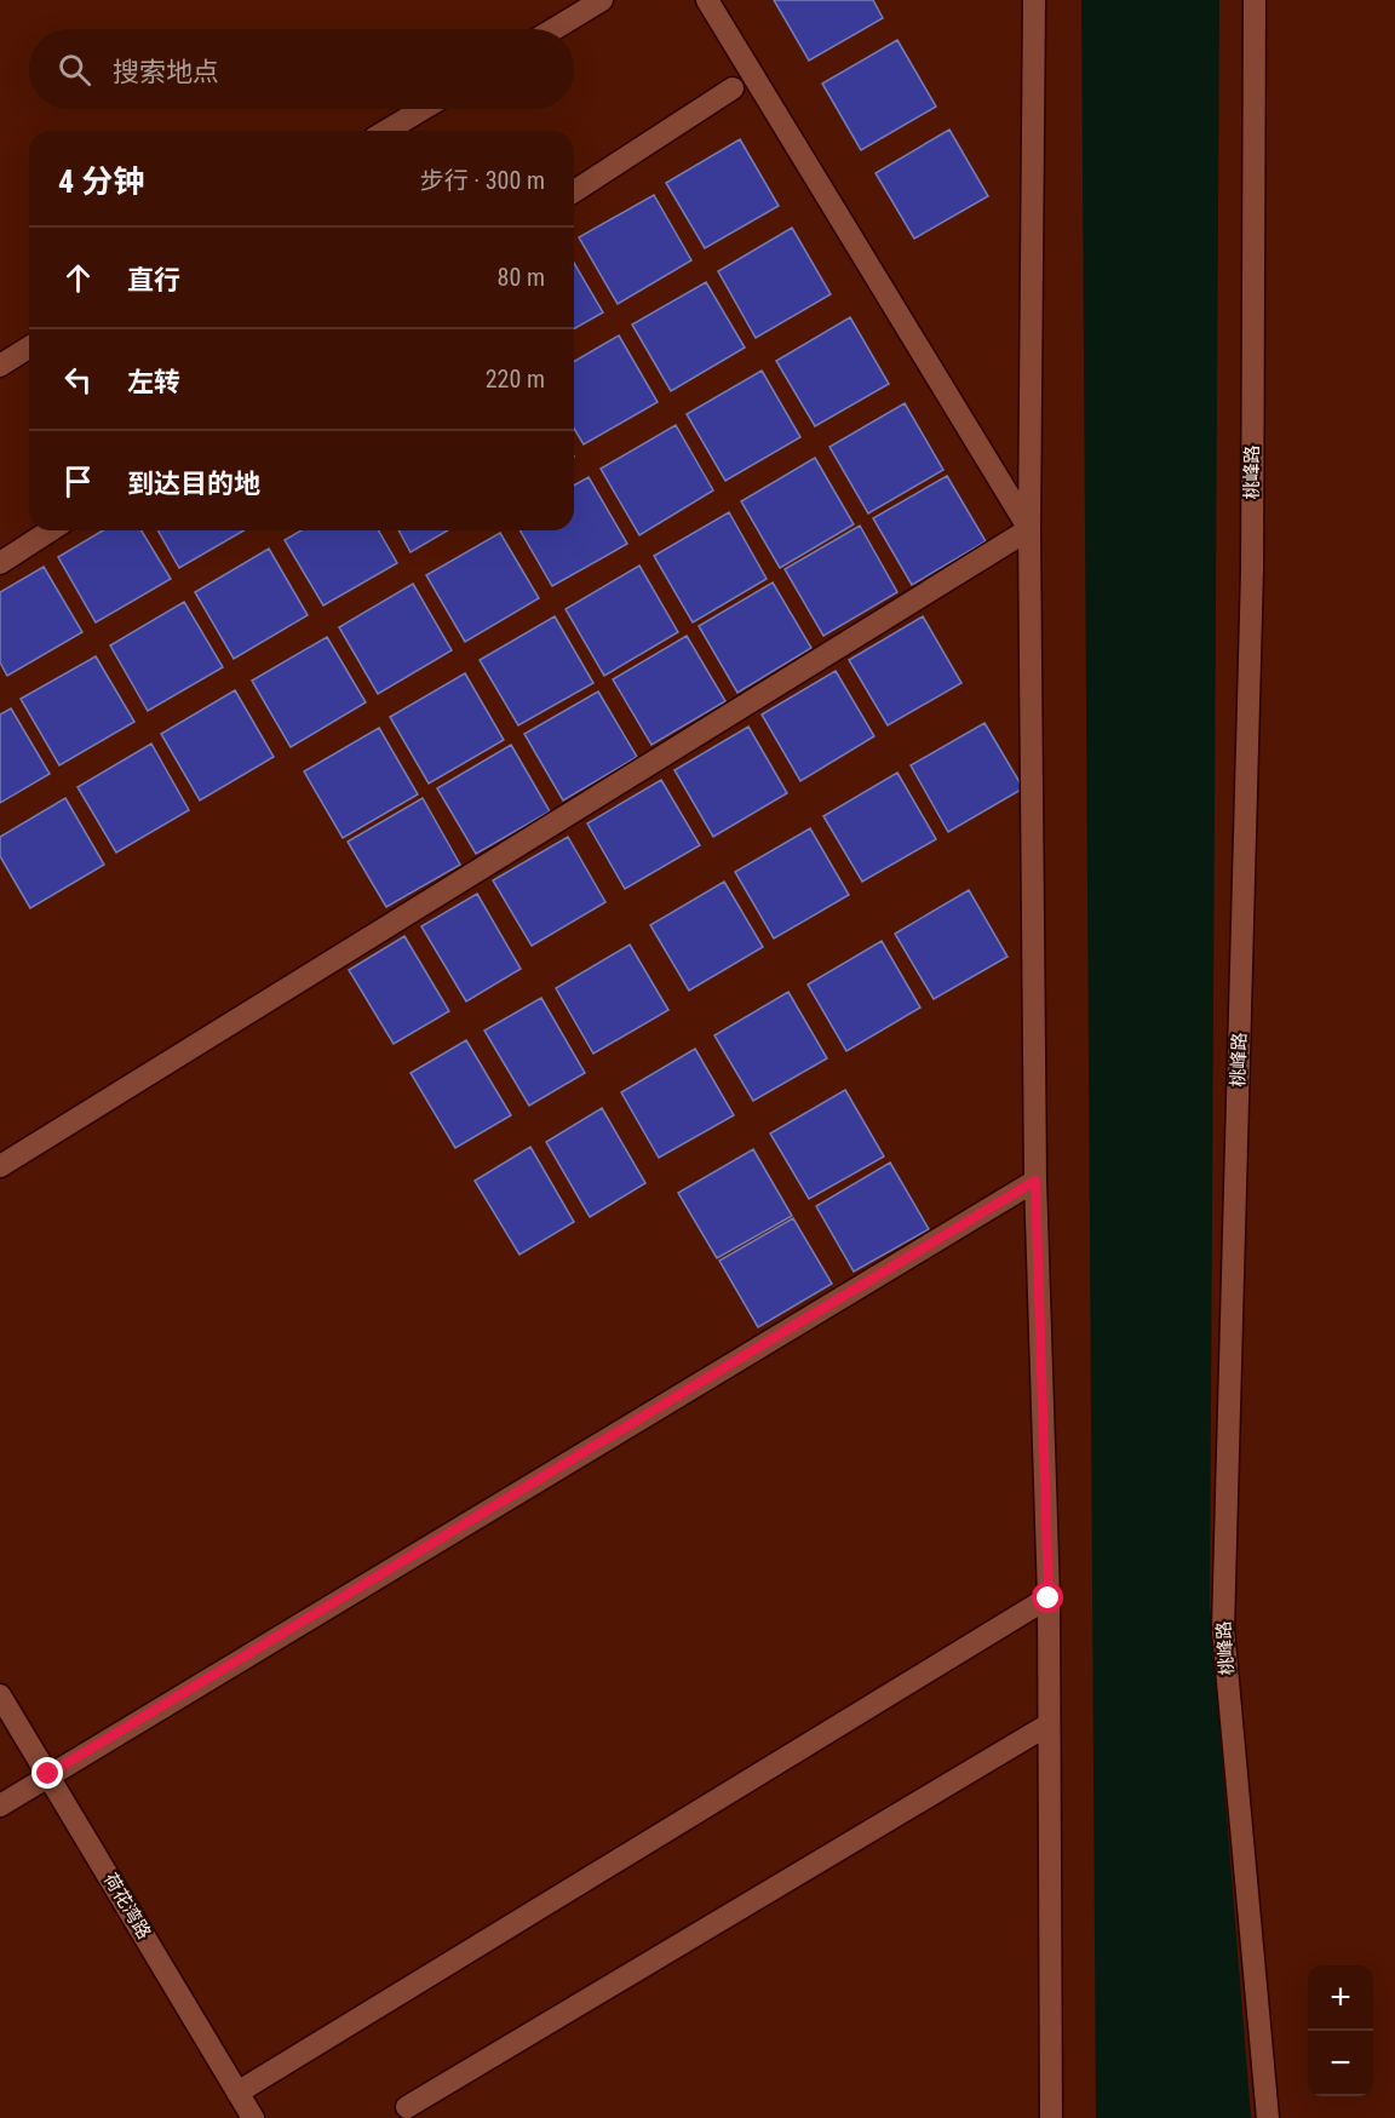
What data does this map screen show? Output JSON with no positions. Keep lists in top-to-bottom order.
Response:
{
  "streets": {
    "street": ["桃峰路", "荷花湾路"]
  },
  "page": {
    "search": "搜索地点",
    "heading": ["4 分钟", "步行 · 300 m"],
    "list": [
      ["直行", "80 m"],
      ["左转", "220 m"],
      "到达目的地"
    ],
    "map_buttons": ["+", "−"]
  }
}
